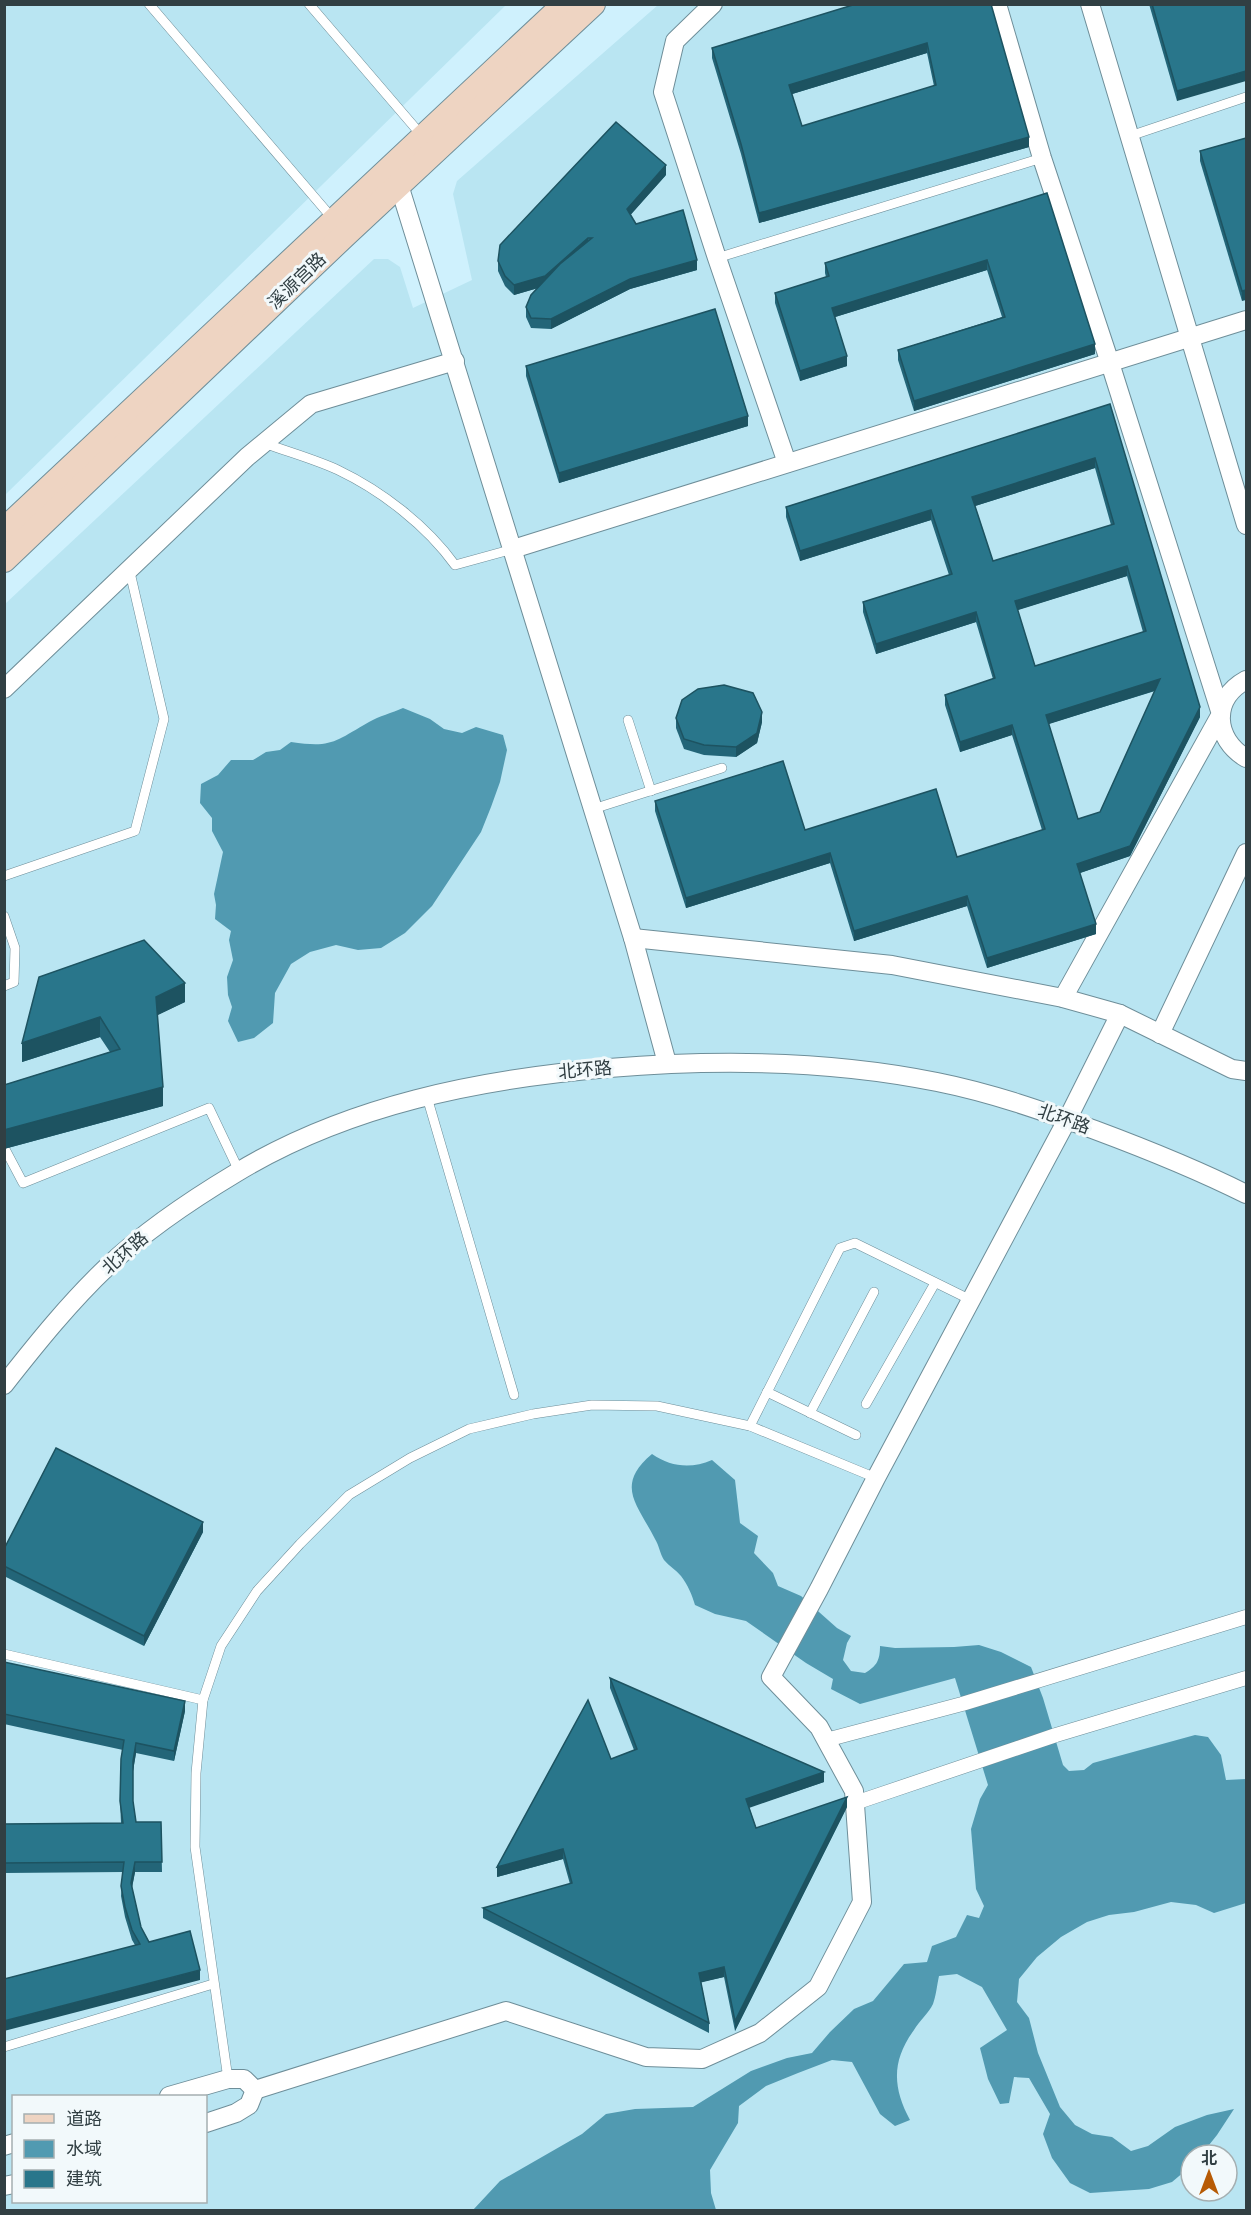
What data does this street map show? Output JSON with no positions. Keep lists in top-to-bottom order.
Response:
{
  "streets": {
    "main road": ["溪源宫路"],
    "street": ["北环路"]
  },
  "legend": ["道路", "水域", "建筑"],
  "north": "top"
}
